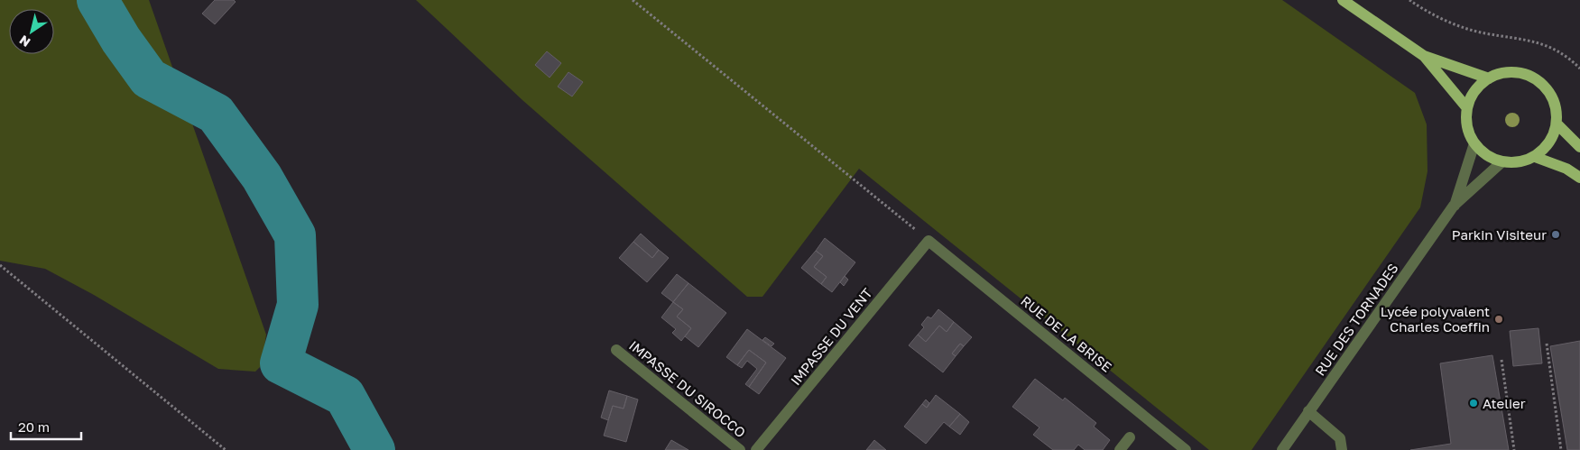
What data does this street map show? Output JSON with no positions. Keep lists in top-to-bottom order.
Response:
{
  "streets": {
    "street": [
      "RUE DES TORNADES",
      "RUE DE LA BRISE",
      "IMPASSE DU VENT",
      "IMPASSE DU SIROCCO"
    ]
  },
  "crossings": [
    ["RUE DE LA BRISE", "IMPASSE DU VENT"]
  ],
  "places": ["Parkin Visiteur", "Lycée polyvalent Charles Coeffin", "Atelier"],
  "scale_bar": "20 m",
  "north": "bottom left"
}
